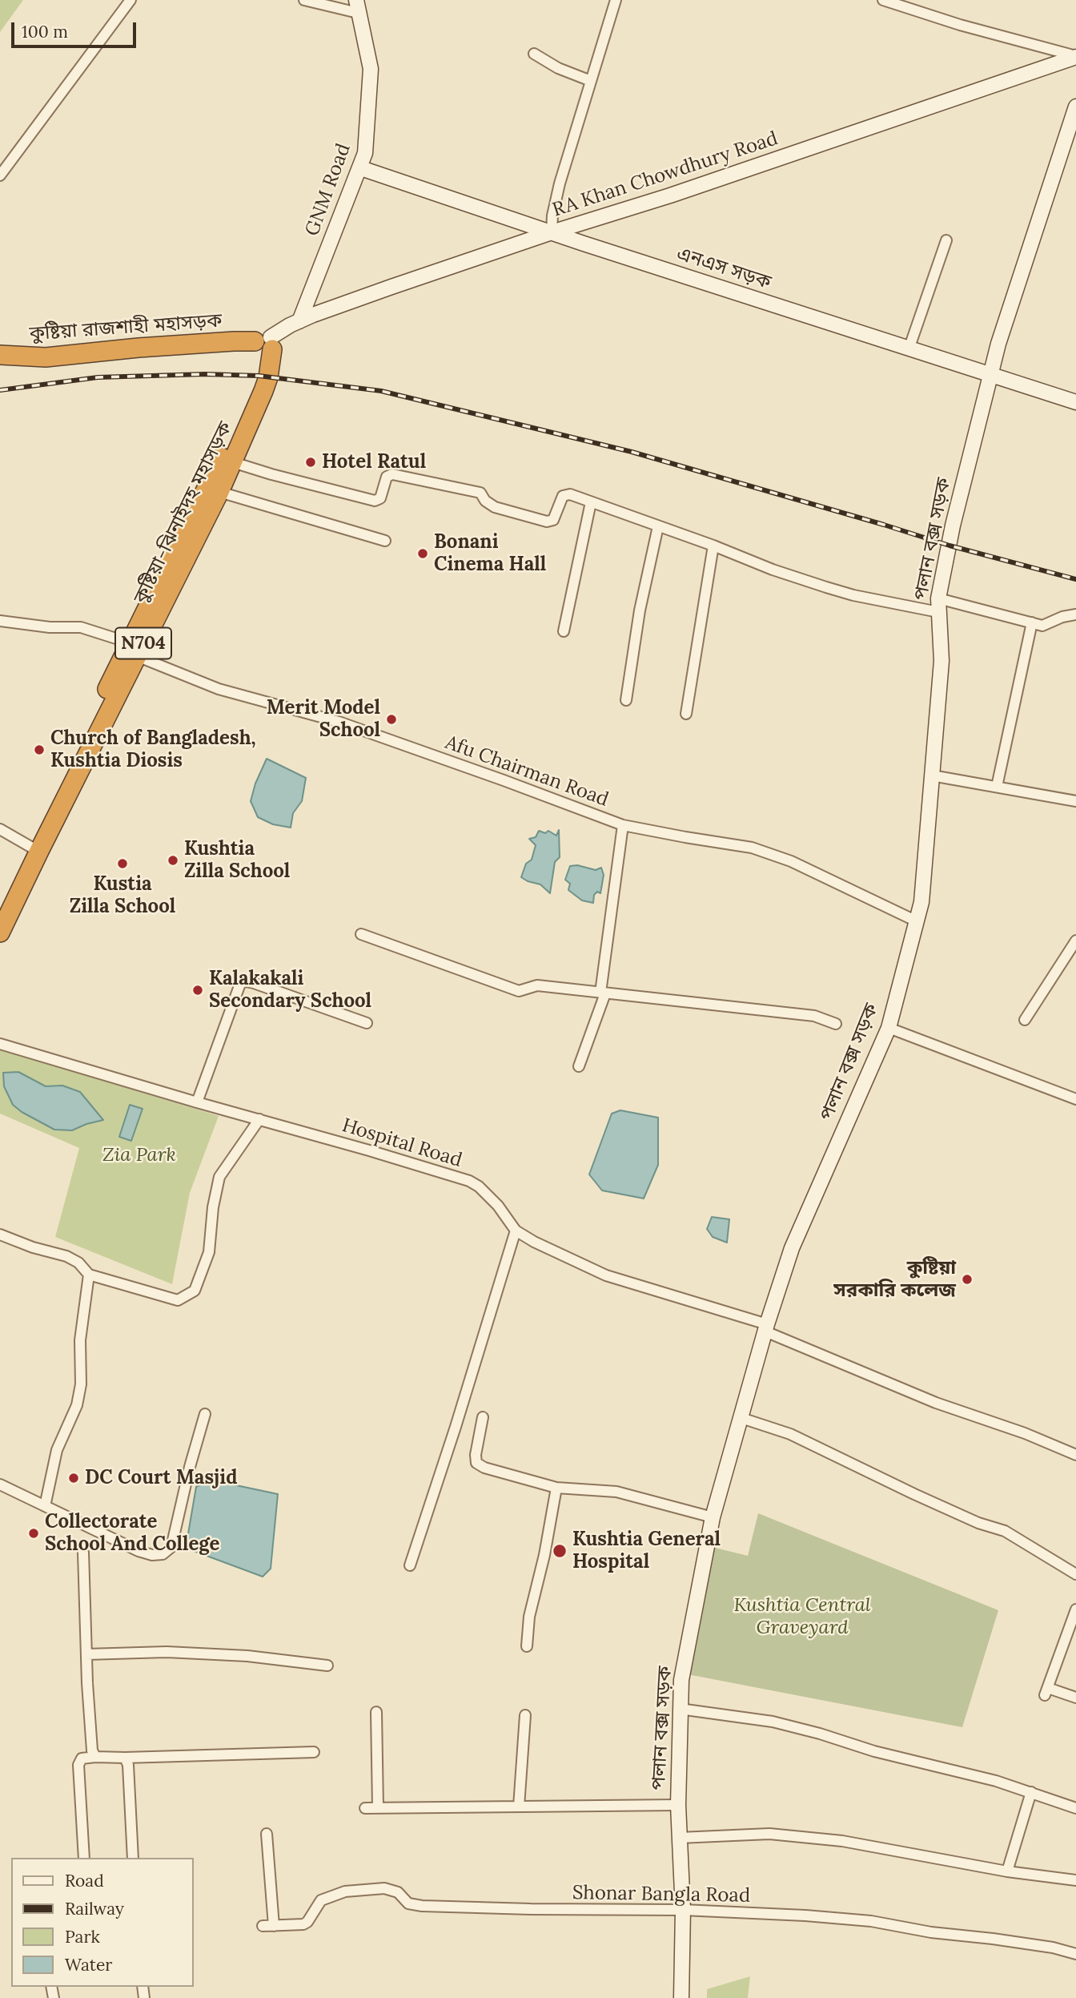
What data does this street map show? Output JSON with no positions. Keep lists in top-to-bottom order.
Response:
{
  "streets": {
    "highway": ["কুষ্টিয়া রাজশাহী মহাসড়ক", "কুষ্টিয়া-ঝিনাইদহ মহাসড়ক", "N704"],
    "main road": [
      "RA Khan Chowdhury Road",
      "GNM Road",
      "এনএস সড়ক",
      "পলান বক্স সড়ক"
    ],
    "street": ["Afu Chairman Road", "Hospital Road", "Shonar Bangla Road"]
  },
  "crossings": [
    ["RA Khan Chowdhury Road", "GNM Road"],
    ["RA Khan Chowdhury Road", "এনএস সড়ক"],
    ["RA Khan Chowdhury Road", "কুষ্টিয়া রাজশাহী মহাসড়ক"],
    ["RA Khan Chowdhury Road", "কুষ্টিয়া-ঝিনাইদহ মহাসড়ক"],
    ["GNM Road", "এনএস সড়ক"],
    ["এনএস সড়ক", "পলান বক্স সড়ক"],
    ["কুষ্টিয়া রাজশাহী মহাসড়ক", "কুষ্টিয়া-ঝিনাইদহ মহাসড়ক"],
    ["কুষ্টিয়া-ঝিনাইদহ মহাসড়ক", "Afu Chairman Road"],
    ["পলান বক্স সড়ক", "Afu Chairman Road"],
    ["পলান বক্স সড়ক", "Hospital Road"],
    ["পলান বক্স সড়ক", "Shonar Bangla Road"]
  ],
  "parks": ["Zia Park", "Kushtia Central Graveyard"],
  "places": [
    "Hotel Ratul",
    "Bonani Cinema Hall",
    "Merit Model School",
    "Church of Bangladesh, Kushtia Diosis",
    "Kushtia Zilla School",
    "Kustia Zilla School",
    "Kalakakali Secondary School",
    "কুষ্টিয়া সরকারি কলেজ",
    "DC Court Masjid",
    "Collectorate School And College",
    "Kushtia General Hospital"
  ],
  "legend": [
    "Road",
    "Railway",
    "Park",
    "Water"
  ],
  "scale_bar": "100 m"
}
